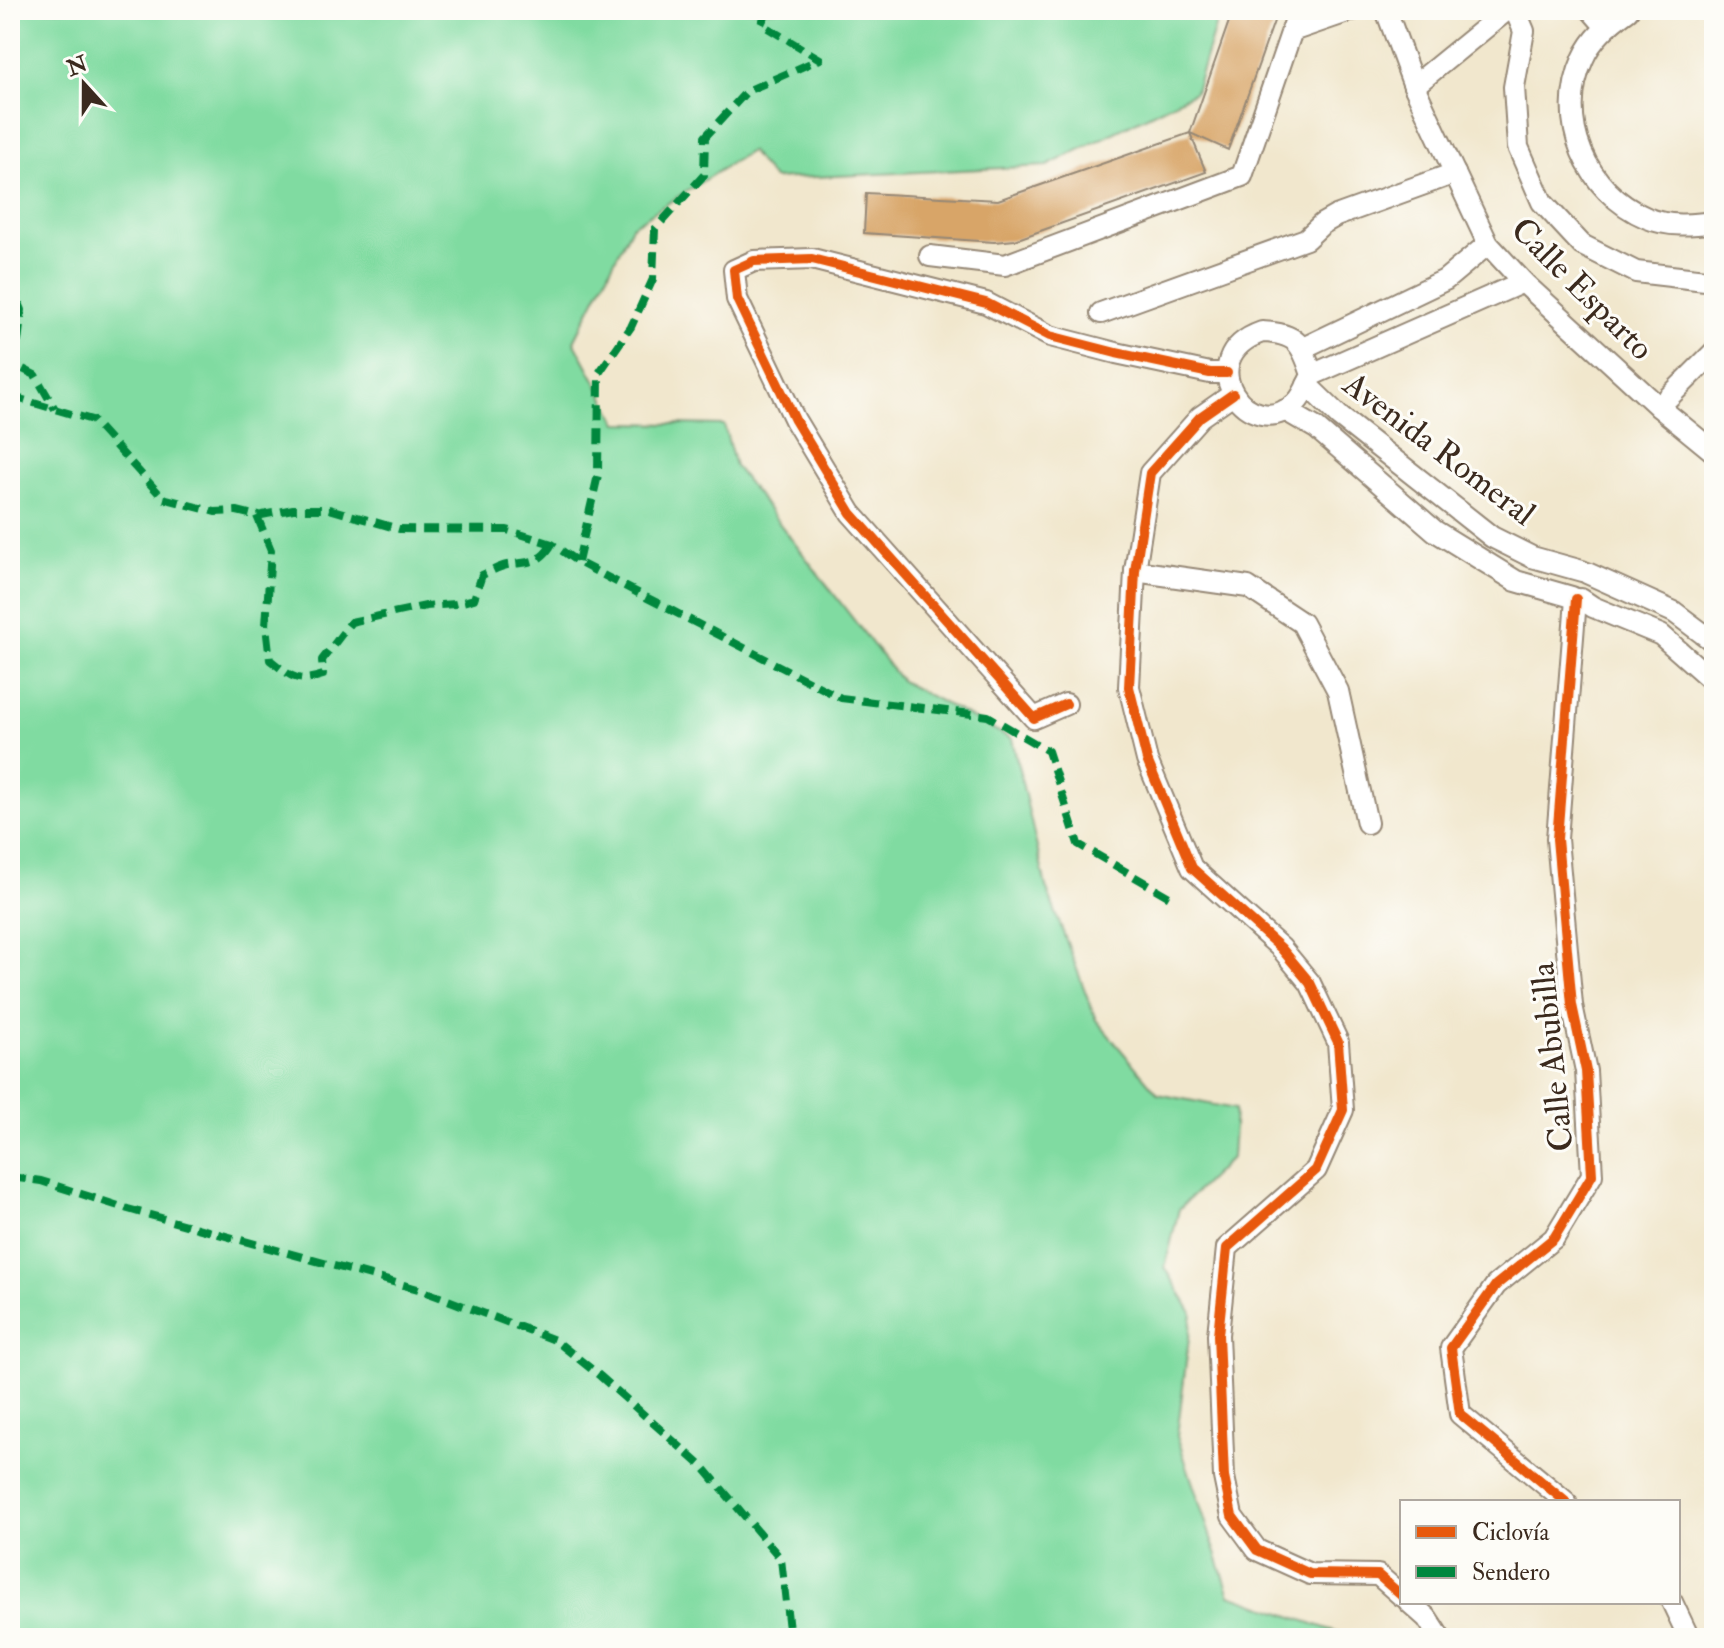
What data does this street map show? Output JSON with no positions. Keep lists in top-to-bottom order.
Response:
{
  "streets": {
    "street": ["Calle Esparto", "Avenida Romeral", "Calle Abubilla"]
  },
  "crossings": [
    ["Avenida Romeral", "Calle Abubilla"]
  ],
  "legend": ["Ciclovía", "Sendero"],
  "north": "top"
}
